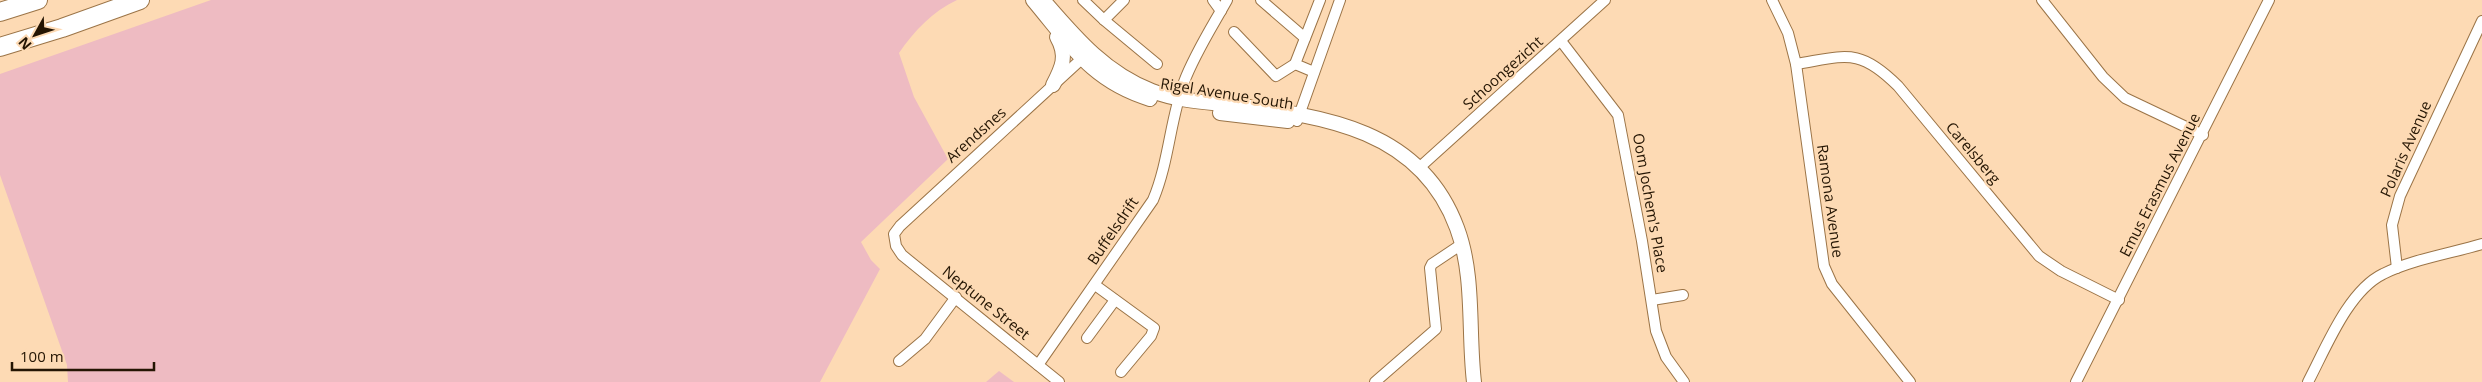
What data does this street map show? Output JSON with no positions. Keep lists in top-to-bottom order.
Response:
{
  "streets": {
    "main road": ["Rigel Avenue South"],
    "street": [
      "Schoongezicht",
      "Arendsnes",
      "Polaris Avenue",
      "Carelsberg",
      "Emus Erasmus Avenue",
      "Ramona Avenue",
      "Oom Jochem's Place",
      "Buffelsdrift",
      "Neptune Street"
    ]
  },
  "crossings": [
    ["Schoongezicht", "Rigel Avenue South"],
    ["Schoongezicht", "Oom Jochem's Place"],
    ["Rigel Avenue South", "Arendsnes"],
    ["Rigel Avenue South", "Buffelsdrift"],
    ["Arendsnes", "Neptune Street"],
    ["Carelsberg", "Emus Erasmus Avenue"],
    ["Carelsberg", "Ramona Avenue"],
    ["Buffelsdrift", "Neptune Street"]
  ],
  "scale_bar": "100 m",
  "north": "bottom left"
}
